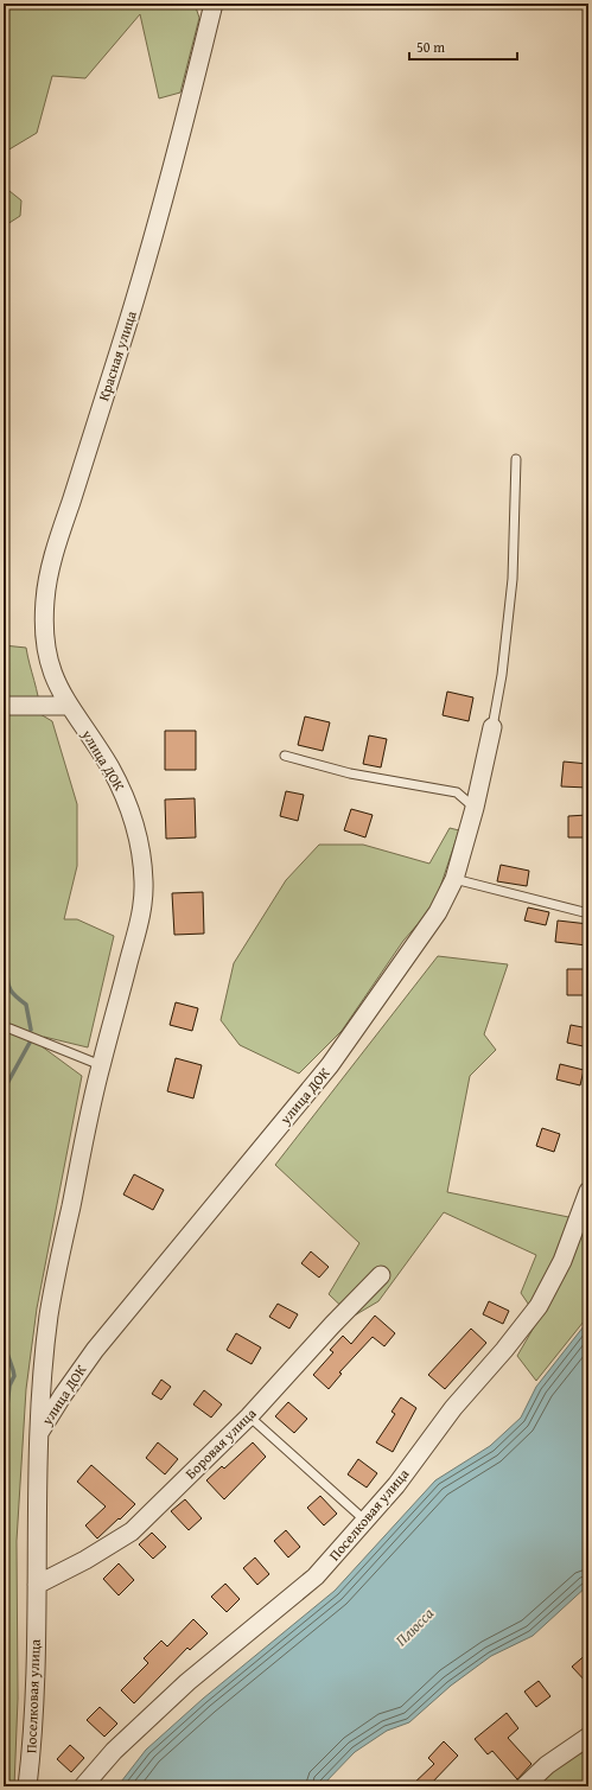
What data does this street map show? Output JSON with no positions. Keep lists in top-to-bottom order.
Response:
{
  "streets": {
    "street": [
      "Красная улица",
      "улица ДОК",
      "Боровая улица",
      "Поселковая улица"
    ]
  },
  "crossings": [
    ["Красная улица", "улица ДОК"],
    ["улица ДОК", "Поселковая улица"],
    ["Боровая улица", "Поселковая улица"]
  ],
  "water": ["Плюсса"],
  "scale_bar": "50 m"
}
